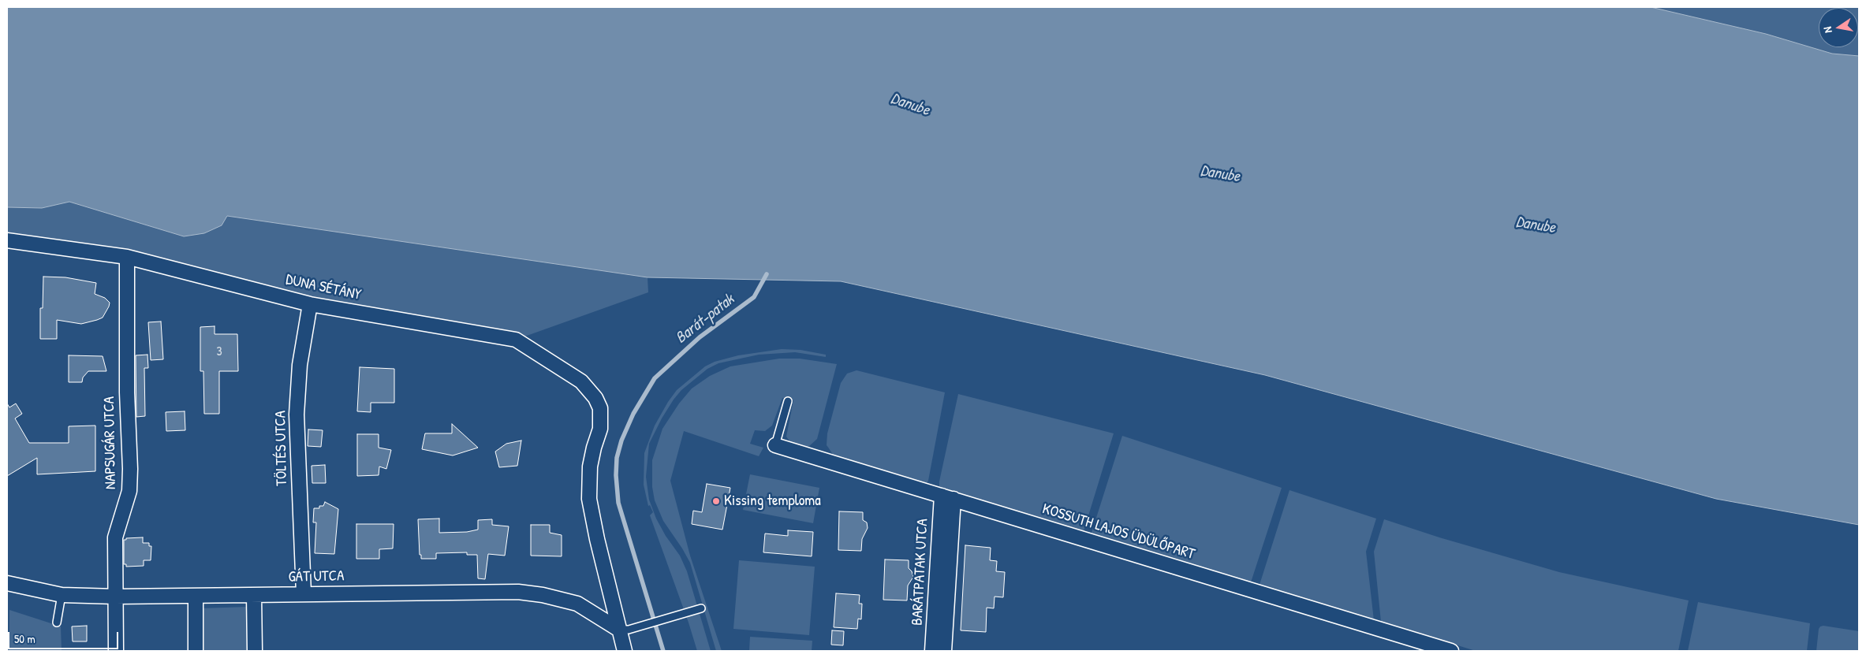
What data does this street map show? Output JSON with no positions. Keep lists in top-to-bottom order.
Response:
{
  "streets": {
    "street": [
      "DUNA SÉTÁNY",
      "NAPSUGÁR UTCA",
      "TÖLTÉS UTCA",
      "KOSSUTH LAJOS ÜDÜLŐPART",
      "BARÁTPATAK UTCA",
      "GÁT UTCA"
    ]
  },
  "crossings": [
    ["DUNA SÉTÁNY", "NAPSUGÁR UTCA"],
    ["DUNA SÉTÁNY", "TÖLTÉS UTCA"],
    ["DUNA SÉTÁNY", "GÁT UTCA"],
    ["NAPSUGÁR UTCA", "GÁT UTCA"],
    ["TÖLTÉS UTCA", "GÁT UTCA"],
    ["KOSSUTH LAJOS ÜDÜLŐPART", "BARÁTPATAK UTCA"]
  ],
  "water": ["Danube", "Barát-patak"],
  "places": ["Kissing temploma"],
  "house_numbers": ["3"],
  "scale_bar": "50 m",
  "north": "left"
}
